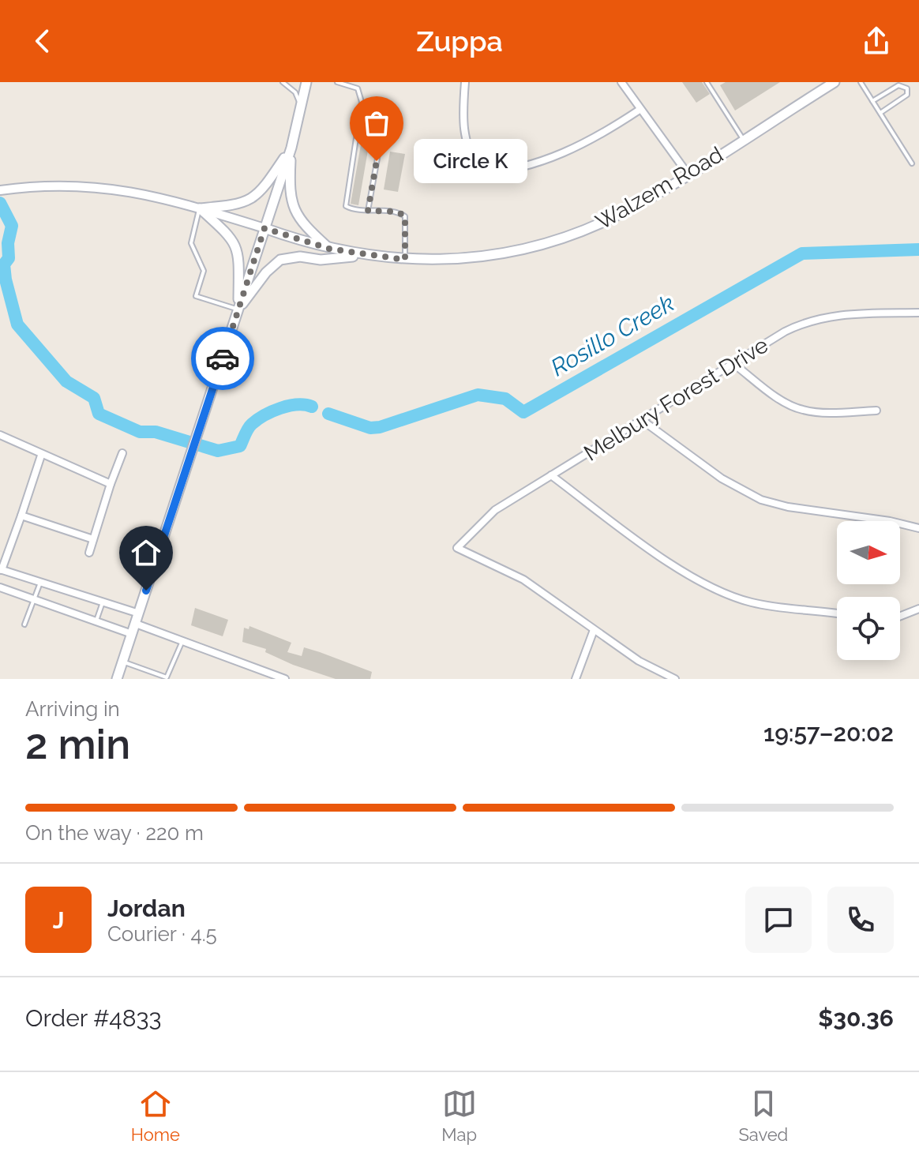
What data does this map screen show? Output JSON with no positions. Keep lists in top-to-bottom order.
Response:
{
  "streets": {
    "main road": ["Walzem Road"],
    "street": ["Melbury Forest Drive"]
  },
  "water": ["Rosillo Creek"],
  "places": ["Circle K"],
  "north": "right",
  "page": {
    "header": "Zuppa",
    "bubble": "Circle K",
    "heading": ["2 min", "Arriving in", "19:57–20:02"],
    "panel": [
      "Jordan",
      "Courier · 4.5",
      "Order #4833",
      "$30.36"
    ],
    "bar": "On the way · 220 m",
    "round": "J",
    "tabs": ["Home", "Map", "Saved"]
  }
}
